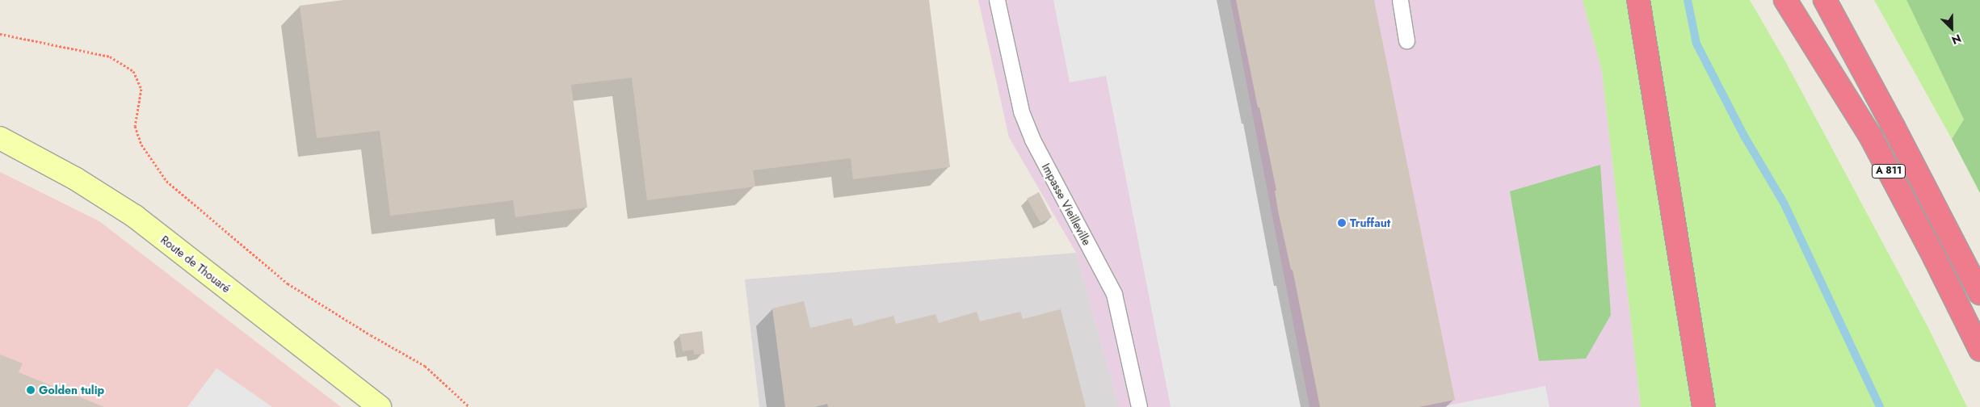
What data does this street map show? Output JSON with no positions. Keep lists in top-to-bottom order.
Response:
{
  "streets": {
    "highway": ["A 811"],
    "main road": ["Route de Thouaré"],
    "lane": ["Impasse Vieilleville"]
  },
  "places": ["Truffaut", "Golden tulip"],
  "north": "bottom right"
}
